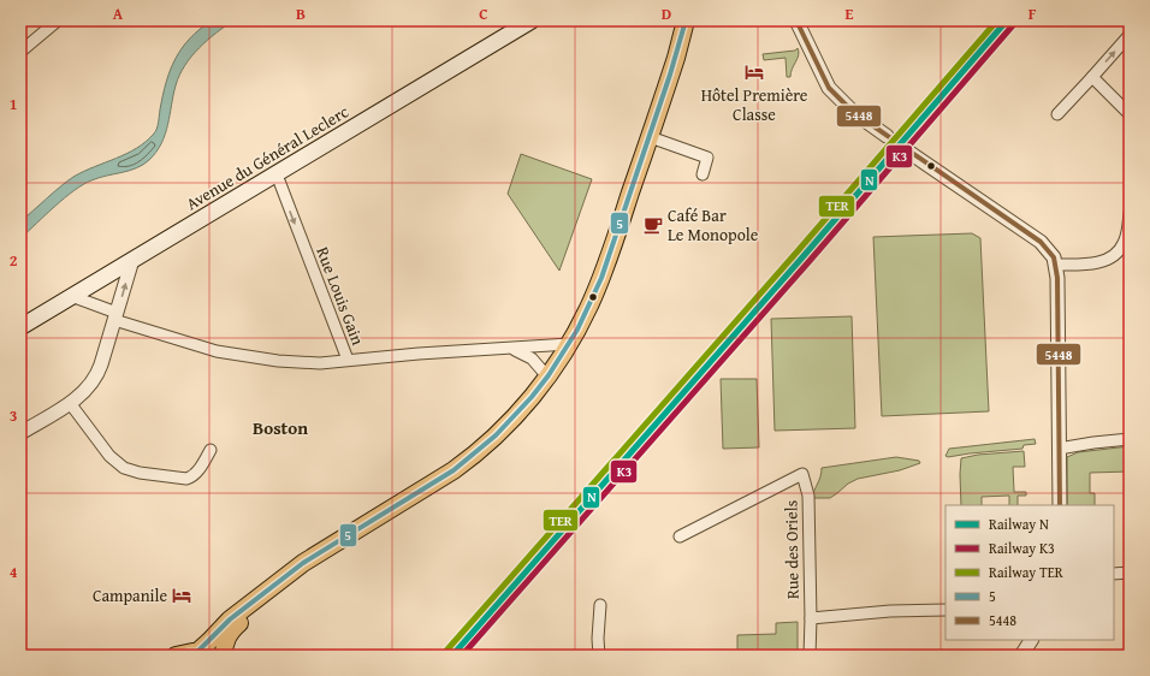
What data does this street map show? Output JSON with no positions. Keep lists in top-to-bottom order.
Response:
{
  "streets": {
    "main road": ["Avenue du Général Leclerc"],
    "street": ["Rue Louis Gain", "Rue des Oriels"]
  },
  "crossings": [
    ["Avenue du Général Leclerc", "Rue Louis Gain"]
  ],
  "one_way": ["Rue Louis Gain"],
  "districts": ["Boston"],
  "places": {
    "hotel": ["Hôtel Première Classe", "Campanile"],
    "cafe": ["Café Bar Le Monopole"]
  },
  "lines": [
    "rail line N",
    "rail line TER",
    "transit line 5",
    "transit line 5448",
    "rail line K3"
  ],
  "legend": [
    "Railway N",
    "Railway K3",
    "Railway TER",
    "5",
    "5448"
  ],
  "grid": {
    "columns": [
      "A",
      "B",
      "C",
      "D",
      "E",
      "F"
    ],
    "rows": [
      "1",
      "2",
      "3",
      "4"
    ]
  }
}
